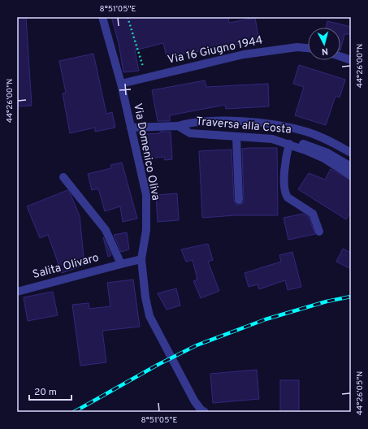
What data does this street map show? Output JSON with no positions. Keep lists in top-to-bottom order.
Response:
{
  "streets": {
    "street": [
      "Via 16 Giugno 1944",
      "Traversa alla Costa",
      "Via Domenico Oliva",
      "Salita Olivaro"
    ]
  },
  "crossings": [
    ["Via 16 Giugno 1944", "Via Domenico Oliva"],
    ["Traversa alla Costa", "Via Domenico Oliva"],
    ["Via Domenico Oliva", "Salita Olivaro"]
  ],
  "scale_bar": "20 m",
  "north": "bottom",
  "coordinates": ["8°51'05\"E", "44°26'00\"N", "44°26'05\"N"]
}
